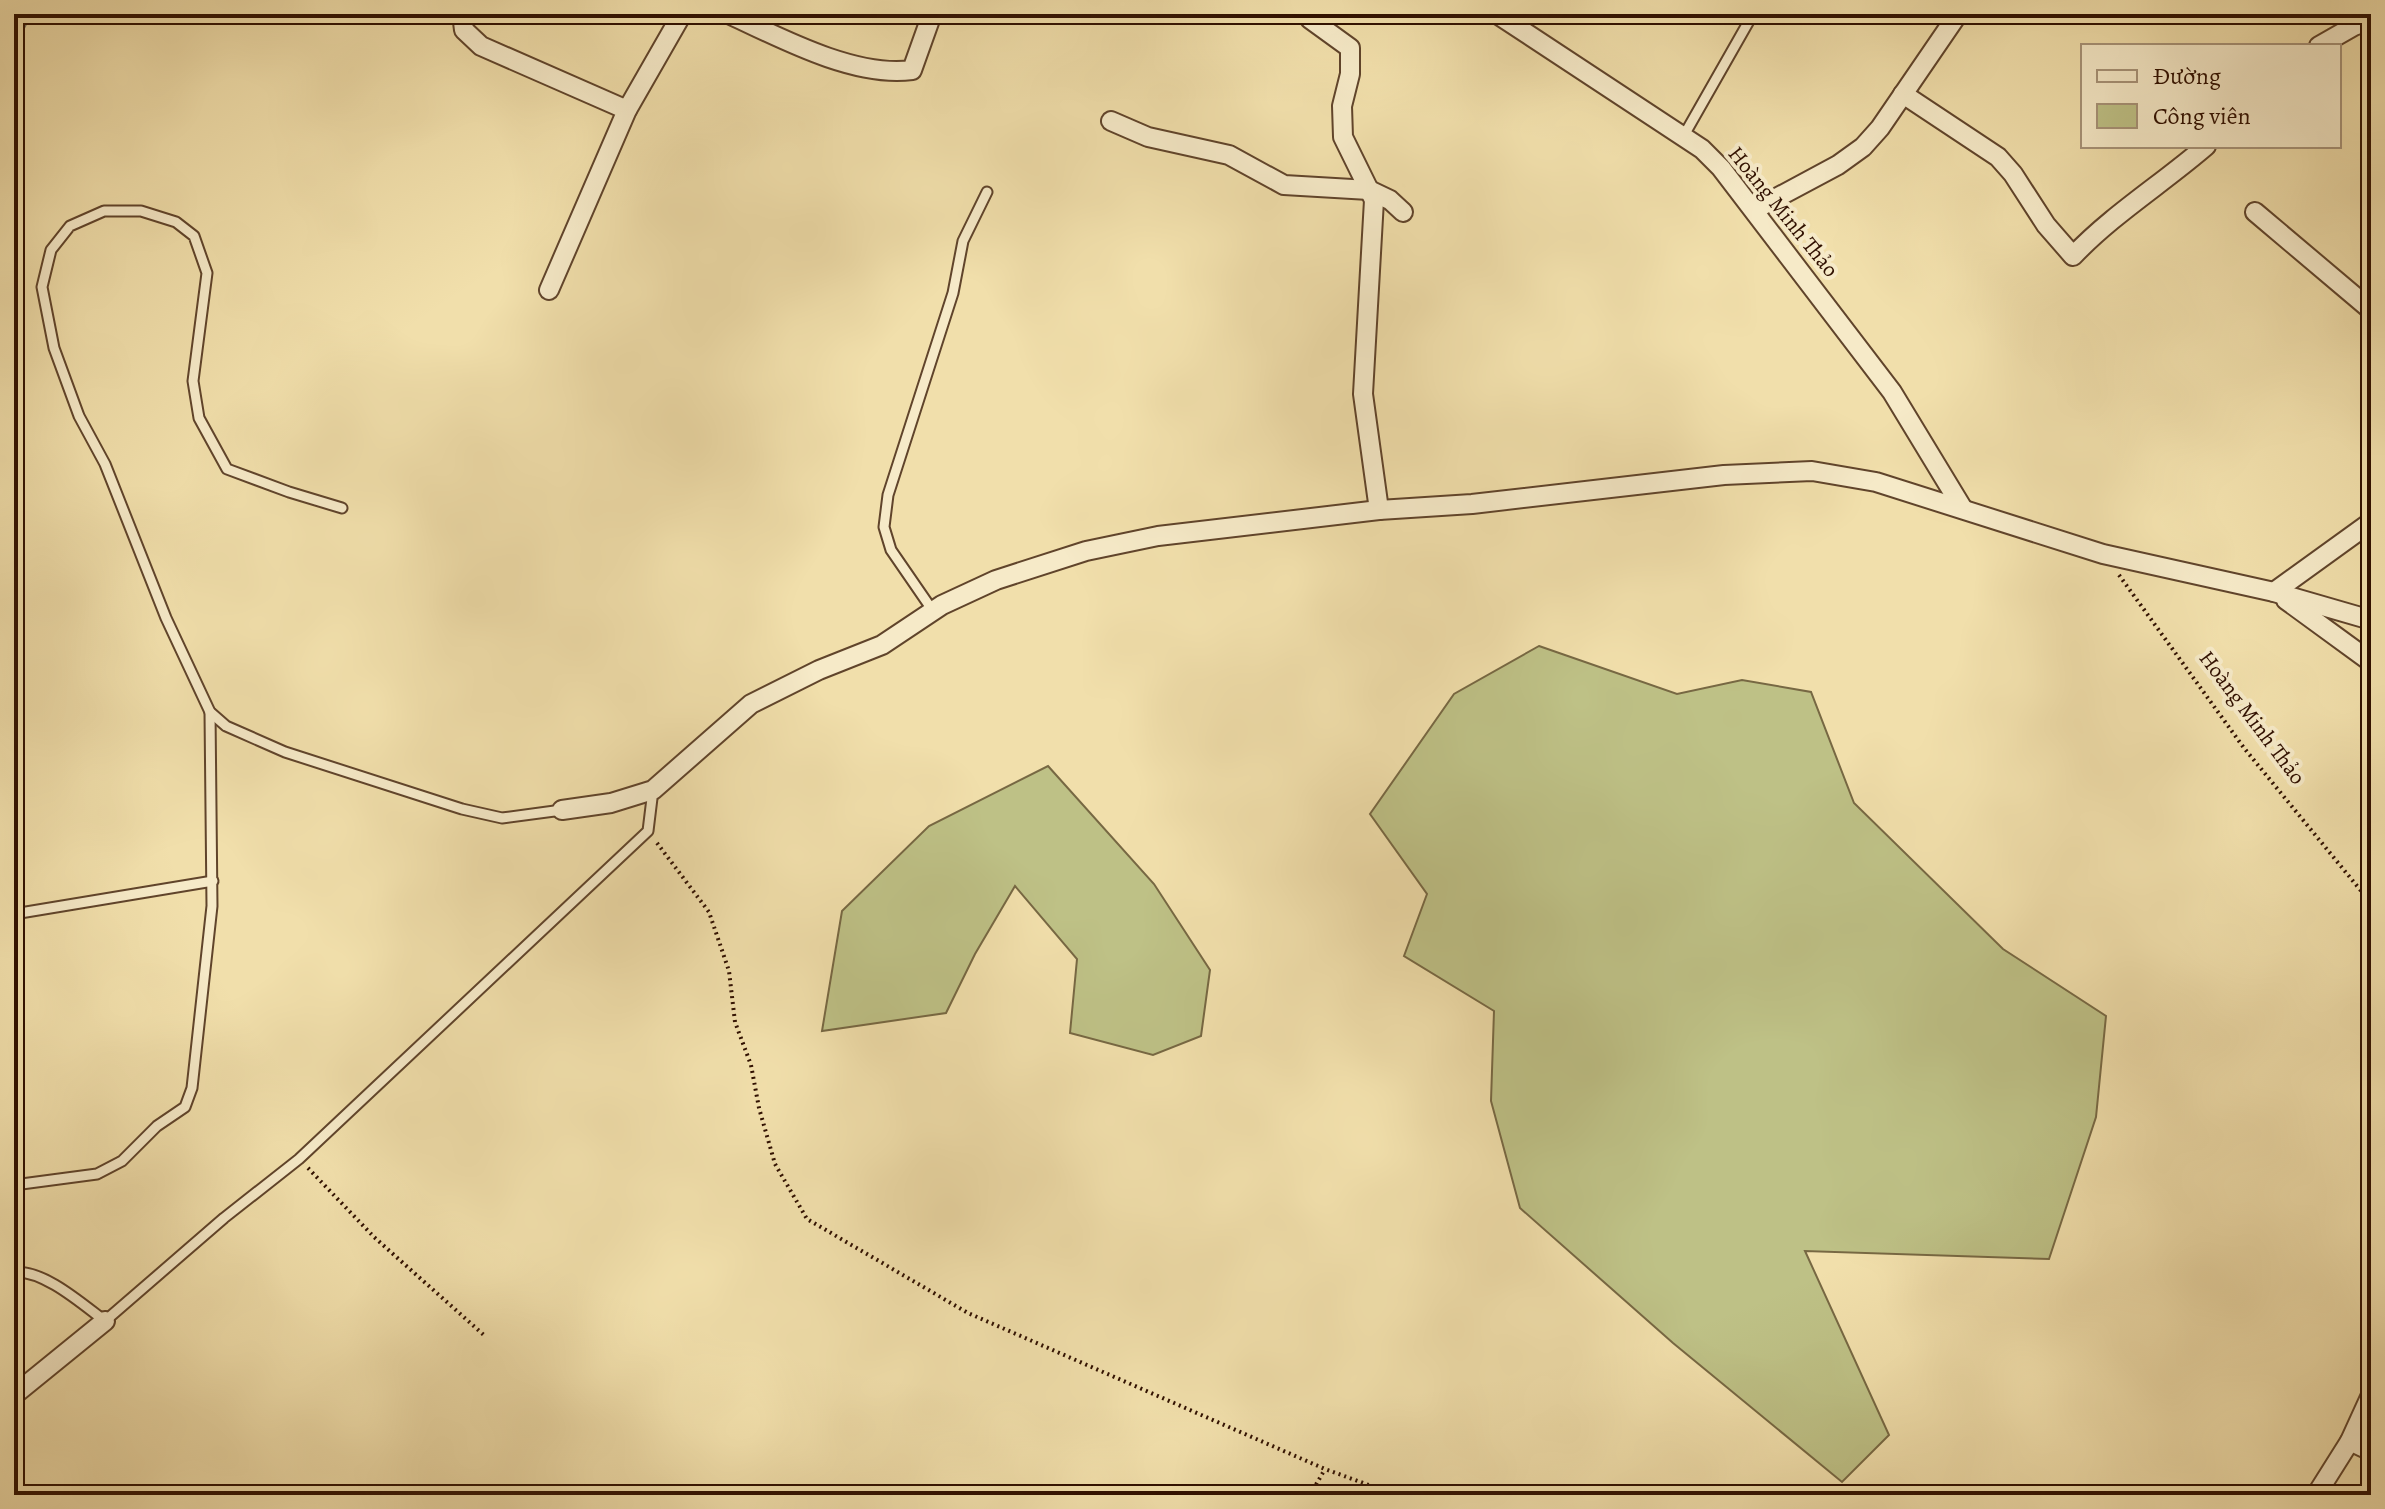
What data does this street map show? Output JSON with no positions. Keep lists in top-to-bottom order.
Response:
{
  "streets": {
    "street": ["Hoàng Minh Thảo"]
  },
  "legend": ["Đường", "Công viên"]
}
